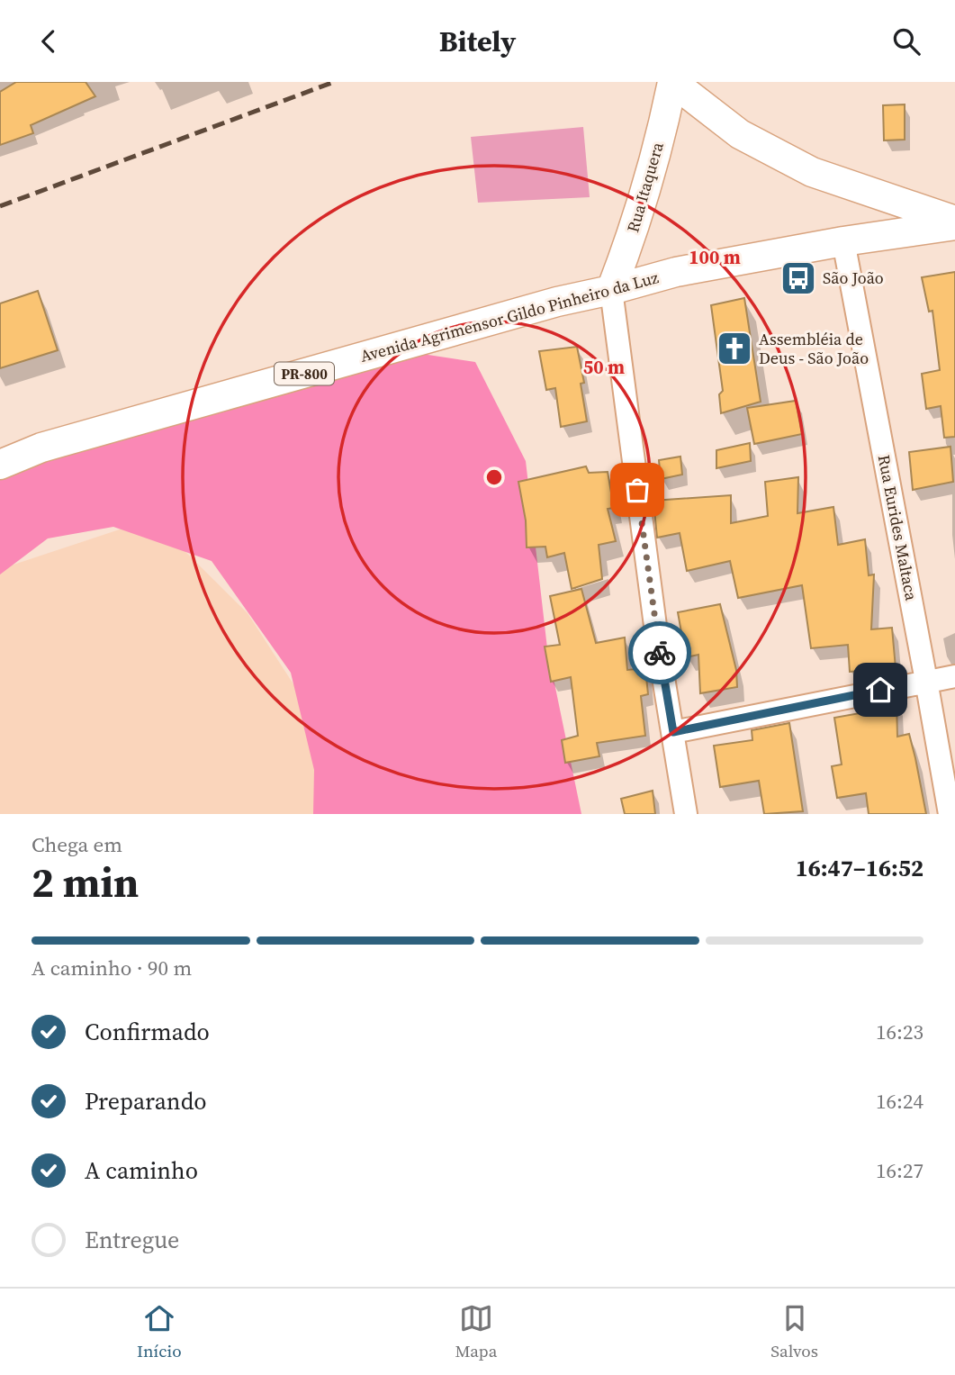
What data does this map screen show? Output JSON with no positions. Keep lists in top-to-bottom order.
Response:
{
  "streets": {
    "main road": ["Rua Itaquera", "Avenida Agrimensor Gildo Pinheiro da Luz", "PR-800"],
    "street": ["Rua Eurides Maltaca"]
  },
  "crossings": [
    ["Rua Itaquera", "Avenida Agrimensor Gildo Pinheiro da Luz"],
    ["Avenida Agrimensor Gildo Pinheiro da Luz", "Rua Eurides Maltaca"]
  ],
  "places": {
    "bus stop": ["São João"],
    "church": ["Assembléia de Deus - São João"]
  },
  "page": {
    "header": "Bitely",
    "heading": ["2 min", "Chega em", "16:47–16:52"],
    "bar": "A caminho · 90 m",
    "list": [
      ["Confirmado", "16:23"],
      ["Preparando", "16:24"],
      ["A caminho", "16:27"],
      "Entregue"
    ],
    "tabs": ["Início", "Mapa", "Salvos"]
  },
  "rings": ["100 m", "50 m"]
}
